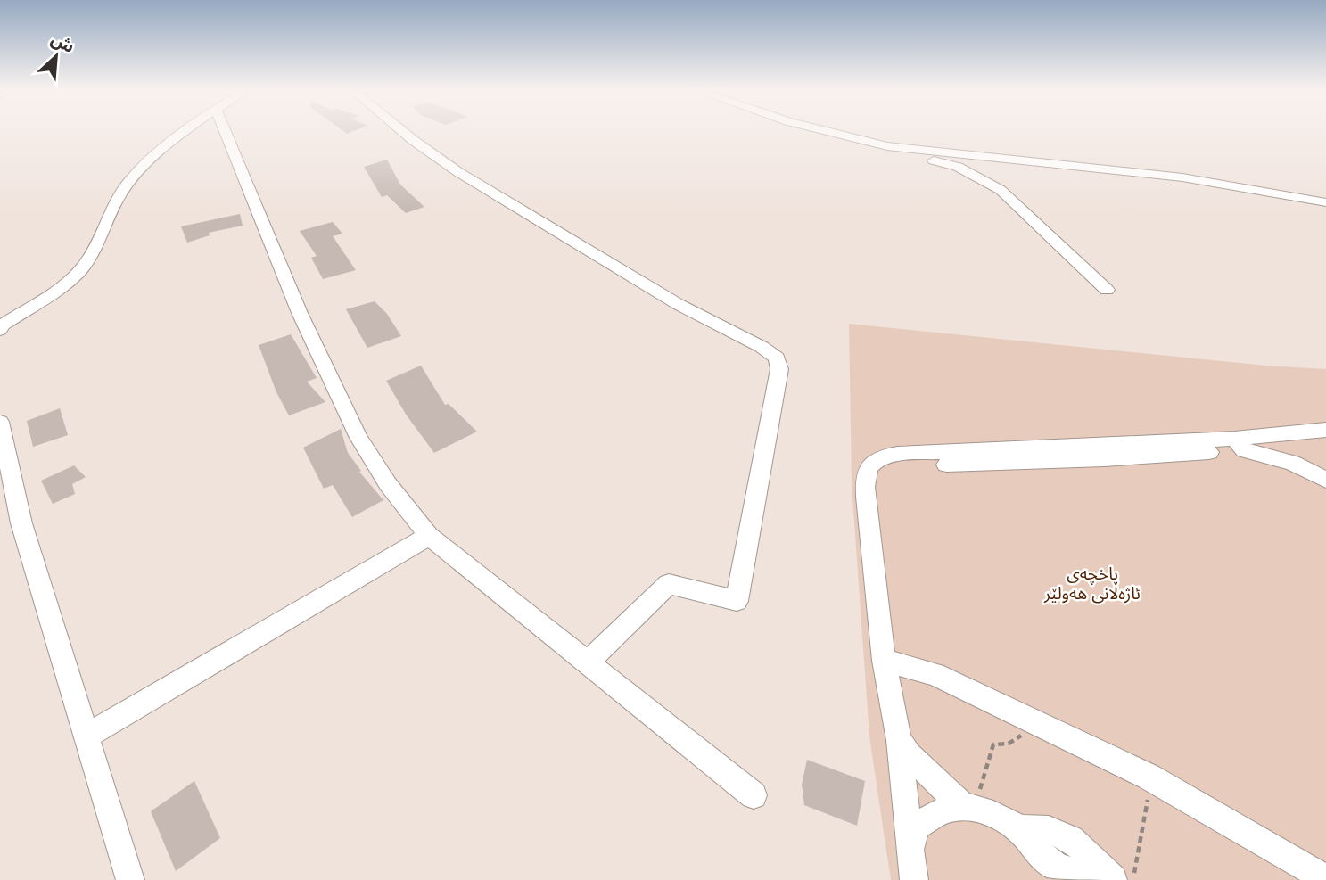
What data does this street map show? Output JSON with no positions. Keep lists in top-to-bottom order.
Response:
{
  "parks": ["باخچەی ئاژەڵانی هەولێر"],
  "north": "top right"
}
